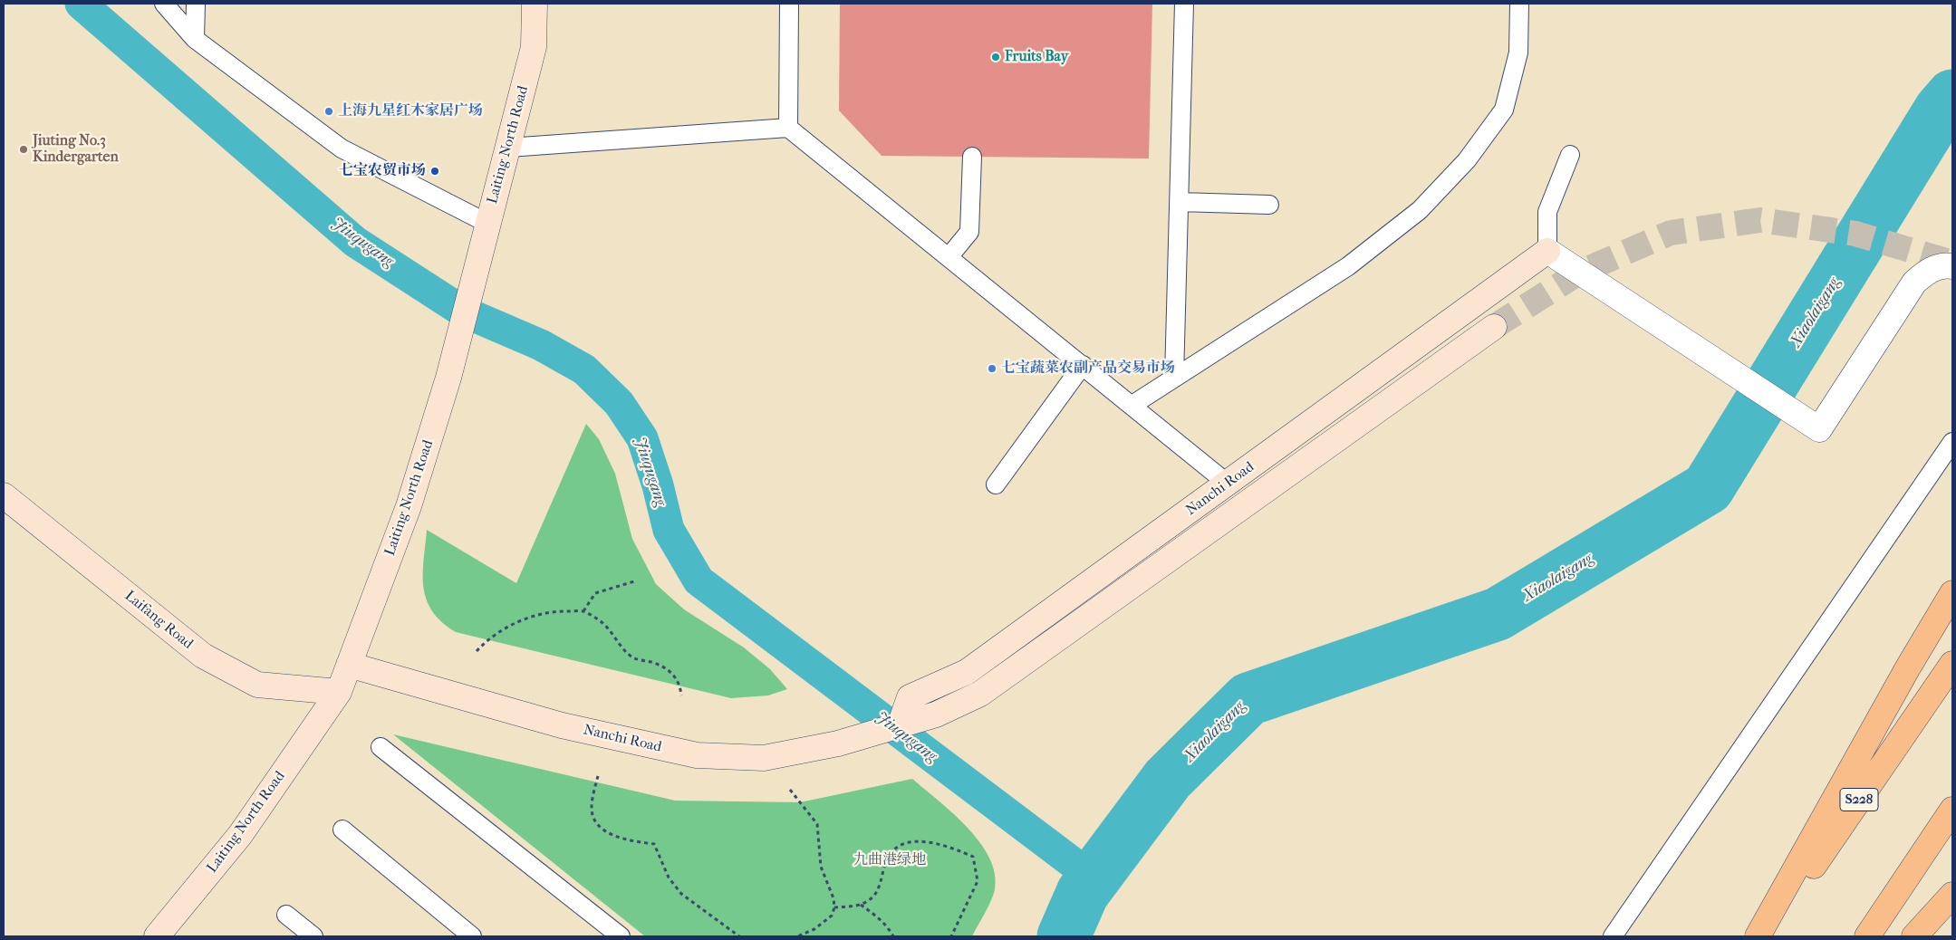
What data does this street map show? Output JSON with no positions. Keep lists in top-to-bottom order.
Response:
{
  "streets": {
    "highway": ["S228"],
    "street": ["Laiting North Road", "Nanchi Road", "Laifang Road"]
  },
  "crossings": [
    ["Laiting North Road", "Nanchi Road"],
    ["Laiting North Road", "Laifang Road"]
  ],
  "water": ["Jiuqugang", "Xiaolaigang"],
  "parks": ["九曲港绿地"],
  "places": [
    "Fruits Bay",
    "上海九星红木家居广场",
    "Jiuting No.3 Kindergarten",
    "七宝农贸市场",
    "七宝蔬菜农副产品交易市场"
  ]
}
